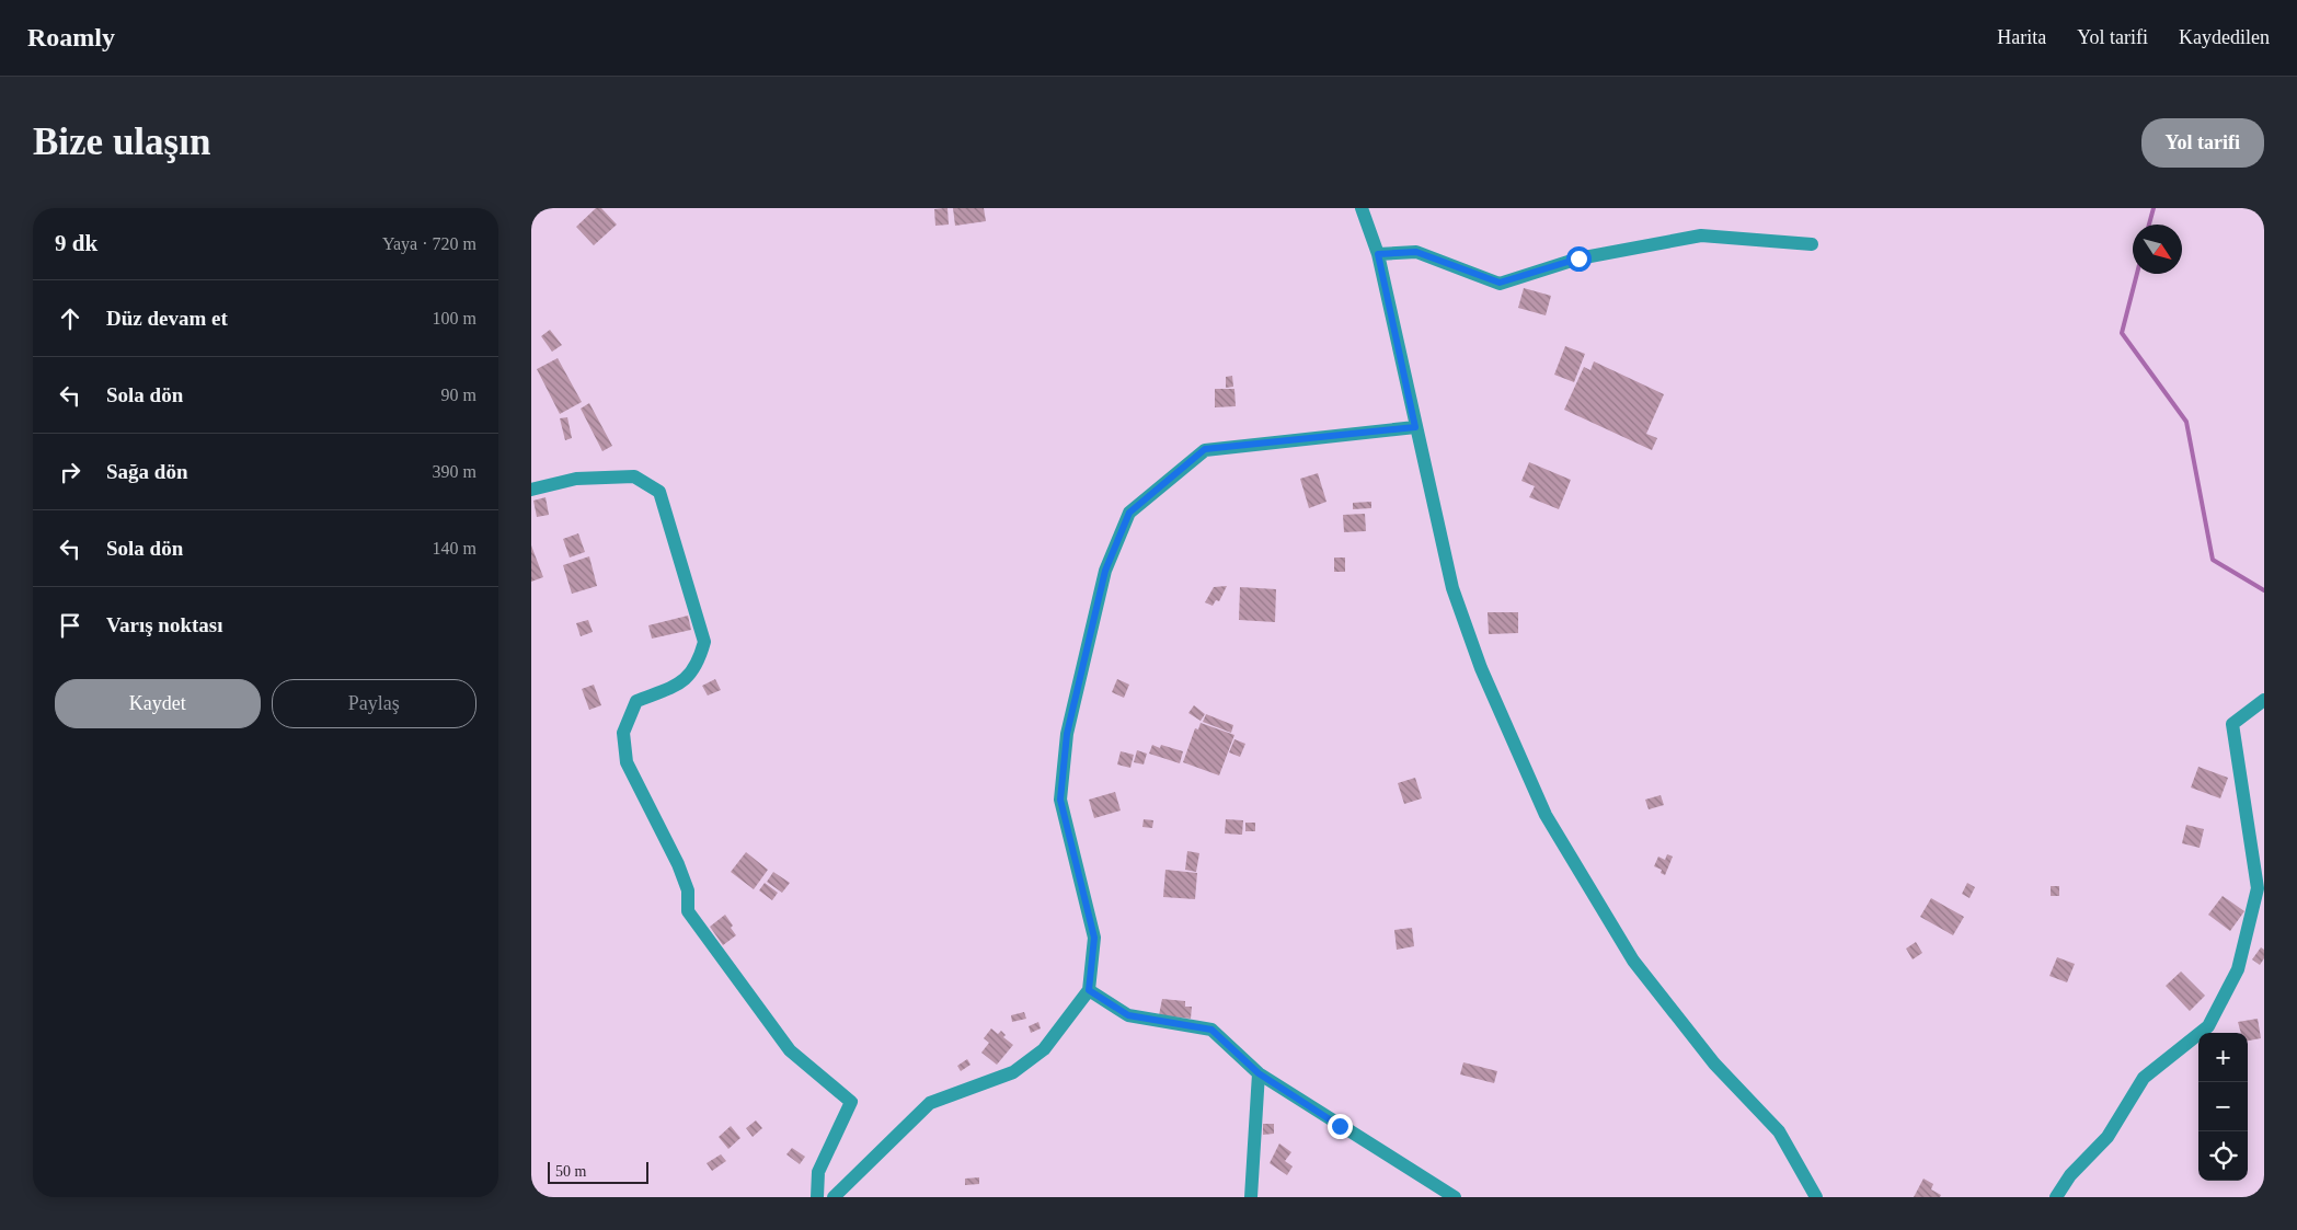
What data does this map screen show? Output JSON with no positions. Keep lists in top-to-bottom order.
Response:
{
  "scale_bar": "50 m",
  "north": "bottom right",
  "page": {
    "header": "Roamly",
    "nav": ["Harita", "Yol tarifi", "Kaydedilen"],
    "buttons": [
      "Yol tarifi",
      ["Kaydet", "Paylaş"]
    ],
    "title": "Bize ulaşın",
    "heading": ["9 dk", "Yaya · 720 m"],
    "list": [
      ["Düz devam et", "100 m"],
      ["Sola dön", "90 m"],
      ["Sağa dön", "390 m"],
      ["Sola dön", "140 m"],
      "Varış noktası"
    ],
    "map_buttons": ["+", "−"],
    "scale": "50 m"
  }
}
